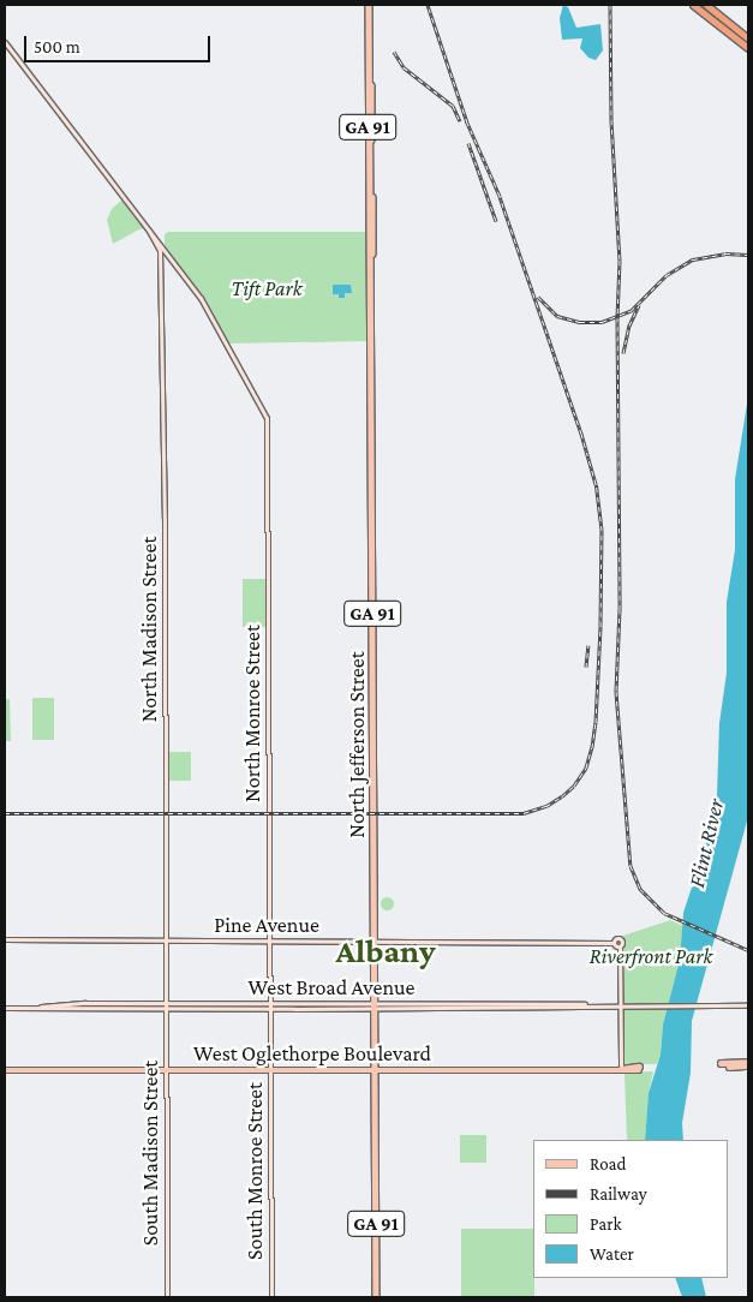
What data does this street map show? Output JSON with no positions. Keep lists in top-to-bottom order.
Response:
{
  "streets": {
    "main road": [
      "GA 91",
      "North Madison Street",
      "North Monroe Street",
      "North Jefferson Street",
      "Pine Avenue",
      "West Broad Avenue",
      "West Oglethorpe Boulevard",
      "South Madison Street",
      "South Monroe Street"
    ]
  },
  "crossings": [
    ["GA 91", "North Jefferson Street"],
    ["GA 91", "West Broad Avenue"],
    ["GA 91", "West Oglethorpe Boulevard"],
    ["North Madison Street", "North Monroe Street"],
    ["North Madison Street", "Pine Avenue"],
    ["North Madison Street", "West Broad Avenue"],
    ["North Madison Street", "South Madison Street"],
    ["North Monroe Street", "Pine Avenue"],
    ["North Monroe Street", "West Broad Avenue"],
    ["North Monroe Street", "South Monroe Street"],
    ["North Jefferson Street", "Pine Avenue"],
    ["North Jefferson Street", "West Broad Avenue"],
    ["Pine Avenue", "West Broad Avenue"],
    ["West Broad Avenue", "South Madison Street"],
    ["West Broad Avenue", "South Monroe Street"],
    ["West Oglethorpe Boulevard", "South Madison Street"],
    ["West Oglethorpe Boulevard", "South Monroe Street"]
  ],
  "districts": ["Albany"],
  "water": ["Flint River"],
  "parks": ["Tift Park", "Riverfront Park"],
  "legend": [
    "Road",
    "Railway",
    "Park",
    "Water"
  ],
  "scale_bar": "500 m"
}
